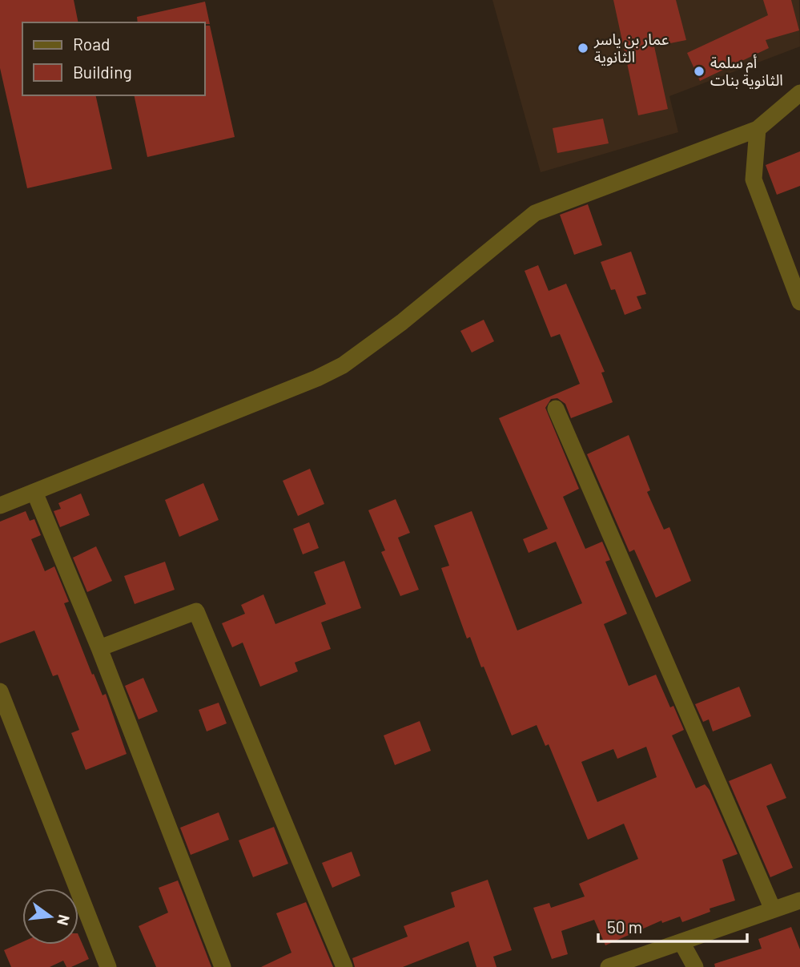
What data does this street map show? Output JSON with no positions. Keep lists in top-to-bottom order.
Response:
{
  "places": ["عمار بن ياسر الثانوية", "أم سلمة الثانوية بنات"],
  "legend": ["Road", "Building"],
  "scale_bar": "50 m",
  "north": "right"
}
